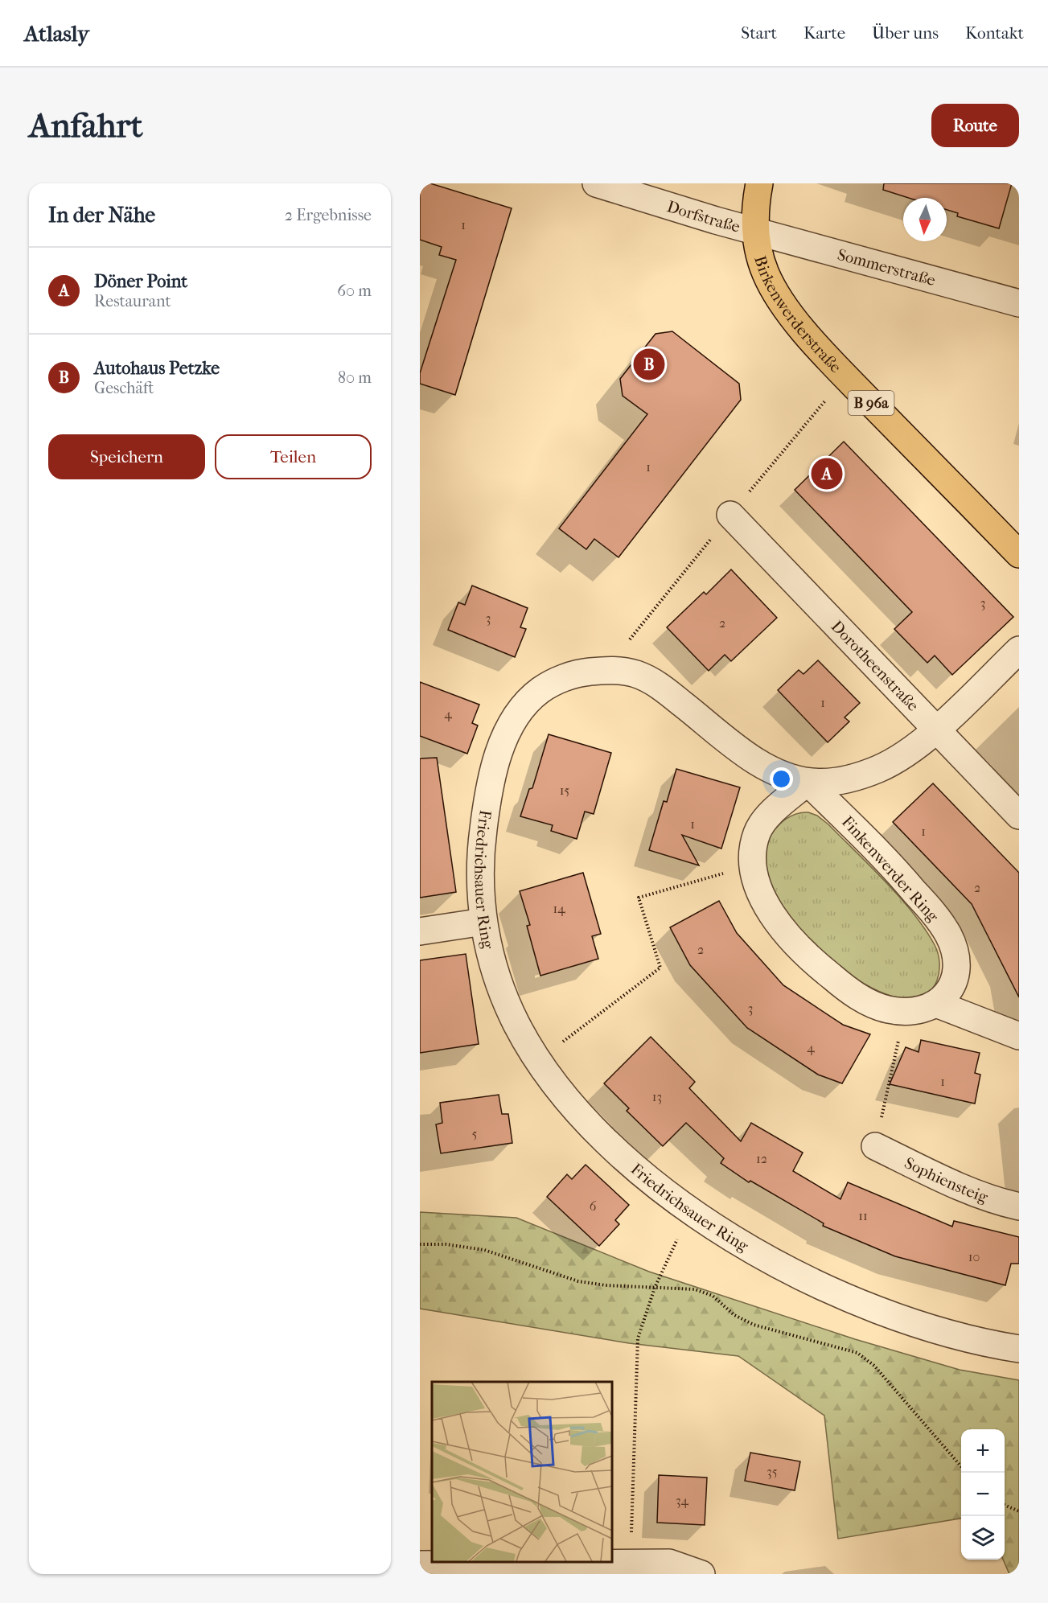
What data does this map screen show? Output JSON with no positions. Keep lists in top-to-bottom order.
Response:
{
  "streets": {
    "main road": ["Birkenwerderstraße", "B 96a"],
    "street": [
      "Dorfstraße",
      "Sommerstraße",
      "Dorotheenstraße",
      "Finkenwerder Ring",
      "Friedrichsauer Ring",
      "Sophiensteig"
    ]
  },
  "crossings": [
    ["Dorfstraße", "Sommerstraße"],
    ["Dorfstraße", "Birkenwerderstraße"],
    ["Dorfstraße", "B 96a"],
    ["Sommerstraße", "Birkenwerderstraße"],
    ["Sommerstraße", "B 96a"],
    ["Birkenwerderstraße", "B 96a"],
    ["Dorotheenstraße", "Friedrichsauer Ring"],
    ["Finkenwerder Ring", "Friedrichsauer Ring"]
  ],
  "house_numbers": [
    "1",
    "1",
    "3",
    "3",
    "2",
    "1",
    "4",
    "15",
    "1",
    "1",
    "2",
    "14",
    "2",
    "3",
    "4",
    "1",
    "13",
    "5",
    "12",
    "6",
    "11",
    "10",
    "35",
    "34"
  ],
  "north": "bottom",
  "page": {
    "header": "Atlasly",
    "nav": [
      "Start",
      "Karte",
      "Über uns",
      "Kontakt"
    ],
    "buttons": [
      "Route",
      ["Speichern", "Teilen"]
    ],
    "title": "Anfahrt",
    "heading": ["In der Nähe", "2 Ergebnisse"],
    "list": [
      {
        "mark": "A",
        "name": "Döner Point",
        "note": "Restaurant",
        "value": "60 m"
      },
      {
        "mark": "B",
        "name": "Autohaus Petzke",
        "note": "Geschäft",
        "value": "80 m"
      }
    ],
    "pins": ["B", "A"],
    "map_buttons": ["+", "−"]
  }
}
